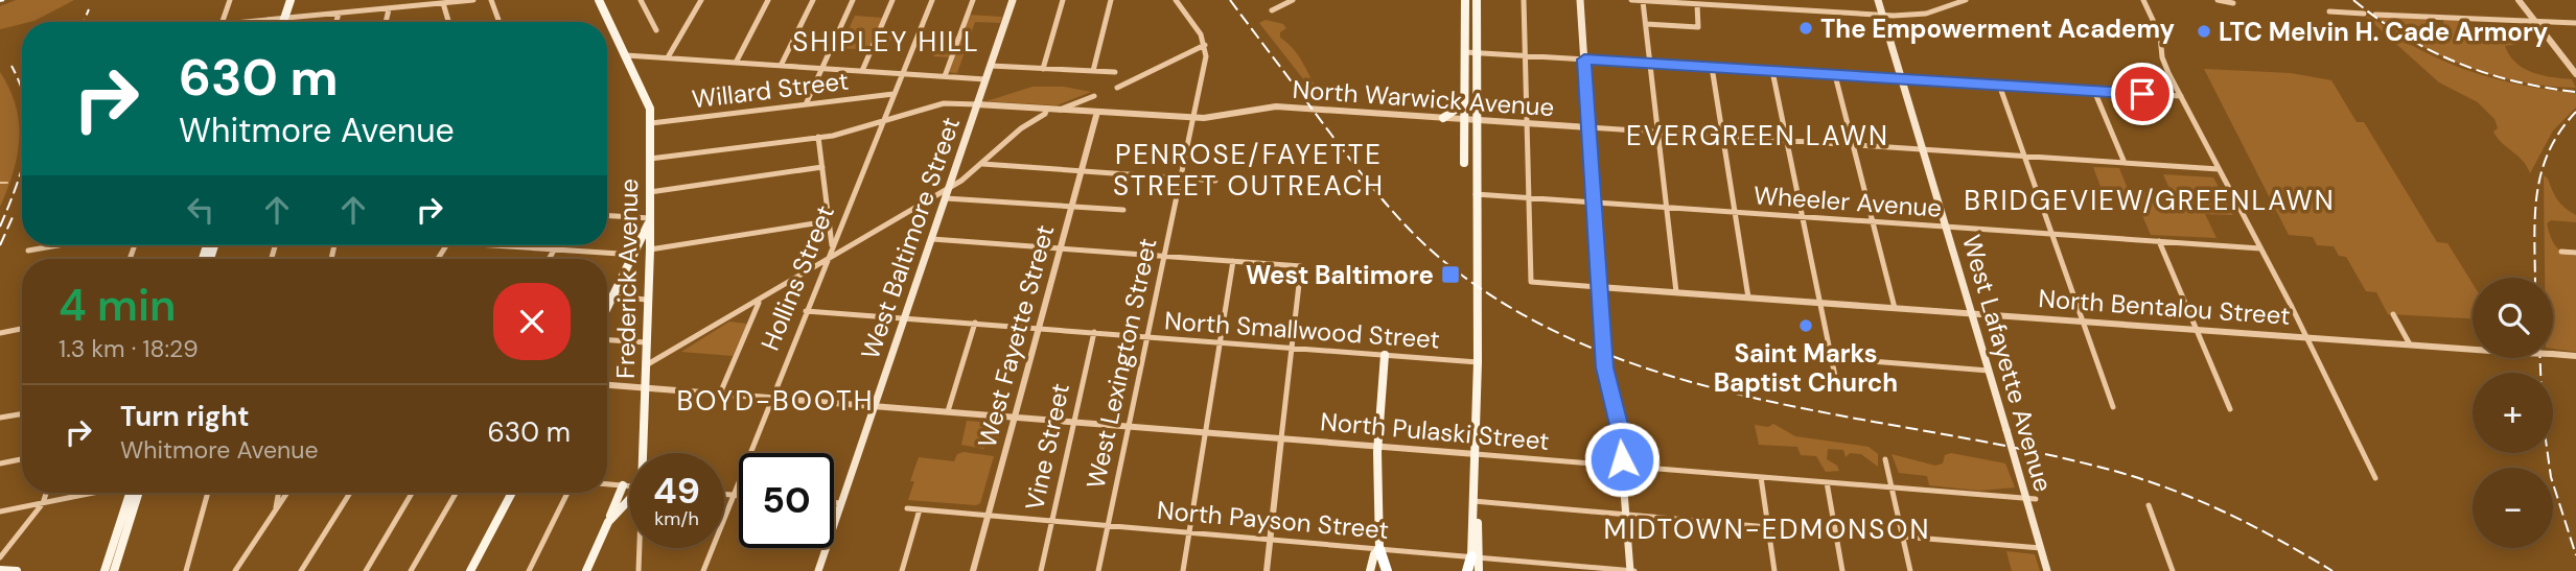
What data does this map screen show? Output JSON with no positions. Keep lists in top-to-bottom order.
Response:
{
  "streets": {
    "main road": ["West Baltimore Street", "Frederick Avenue", "West Lafayette Avenue"],
    "street": [
      "Willard Street",
      "North Warwick Avenue",
      "Wheeler Avenue",
      "Hollins Street",
      "North Bentalou Street",
      "North Smallwood Street",
      "West Fayette Street",
      "West Lexington Street",
      "North Pulaski Street",
      "Vine Street",
      "North Payson Street"
    ]
  },
  "crossings": [
    ["Willard Street", "Hollins Street"],
    ["Willard Street", "Frederick Avenue"],
    ["North Warwick Avenue", "West Baltimore Street"],
    ["North Warwick Avenue", "West Fayette Street"],
    ["North Warwick Avenue", "West Lexington Street"],
    ["North Warwick Avenue", "West Lafayette Avenue"],
    ["Wheeler Avenue", "North Bentalou Street"],
    ["Wheeler Avenue", "West Lafayette Avenue"],
    ["West Baltimore Street", "North Smallwood Street"],
    ["West Baltimore Street", "North Pulaski Street"],
    ["Hollins Street", "North Smallwood Street"],
    ["Hollins Street", "North Pulaski Street"],
    ["Frederick Avenue", "North Pulaski Street"],
    ["North Bentalou Street", "West Lafayette Avenue"],
    ["North Smallwood Street", "West Fayette Street"],
    ["North Smallwood Street", "West Lexington Street"],
    ["North Smallwood Street", "Vine Street"],
    ["West Fayette Street", "North Pulaski Street"],
    ["West Fayette Street", "North Payson Street"],
    ["West Lexington Street", "North Pulaski Street"],
    ["West Lexington Street", "North Payson Street"],
    ["West Lafayette Avenue", "North Pulaski Street"],
    ["North Pulaski Street", "Vine Street"],
    ["Vine Street", "North Payson Street"]
  ],
  "districts": [
    "SHIPLEY HILL",
    "EVERGREEN LAWN",
    "PENROSE/FAYETTE STREET OUTREACH",
    "BRIDGEVIEW/GREENLAWN",
    "BOYD-BOOTH",
    "MIDTOWN-EDMONSON"
  ],
  "places": {
    "other": ["The Empowerment Academy", "LTC Melvin H. Cade Armory", "Saint Marks Baptist Church"],
    "transit": ["West Baltimore"]
  },
  "page": {
    "turn": ["630 m", "Whitmore Avenue"],
    "heading": ["4 min", "1.3 km · 18:29"],
    "map_buttons": ["+", "−"],
    "list": [
      {
        "name": "Turn right",
        "note": "Whitmore Avenue",
        "value": "630 m"
      }
    ],
    "speed": "49 km/h",
    "limit": "50"
  }
}
